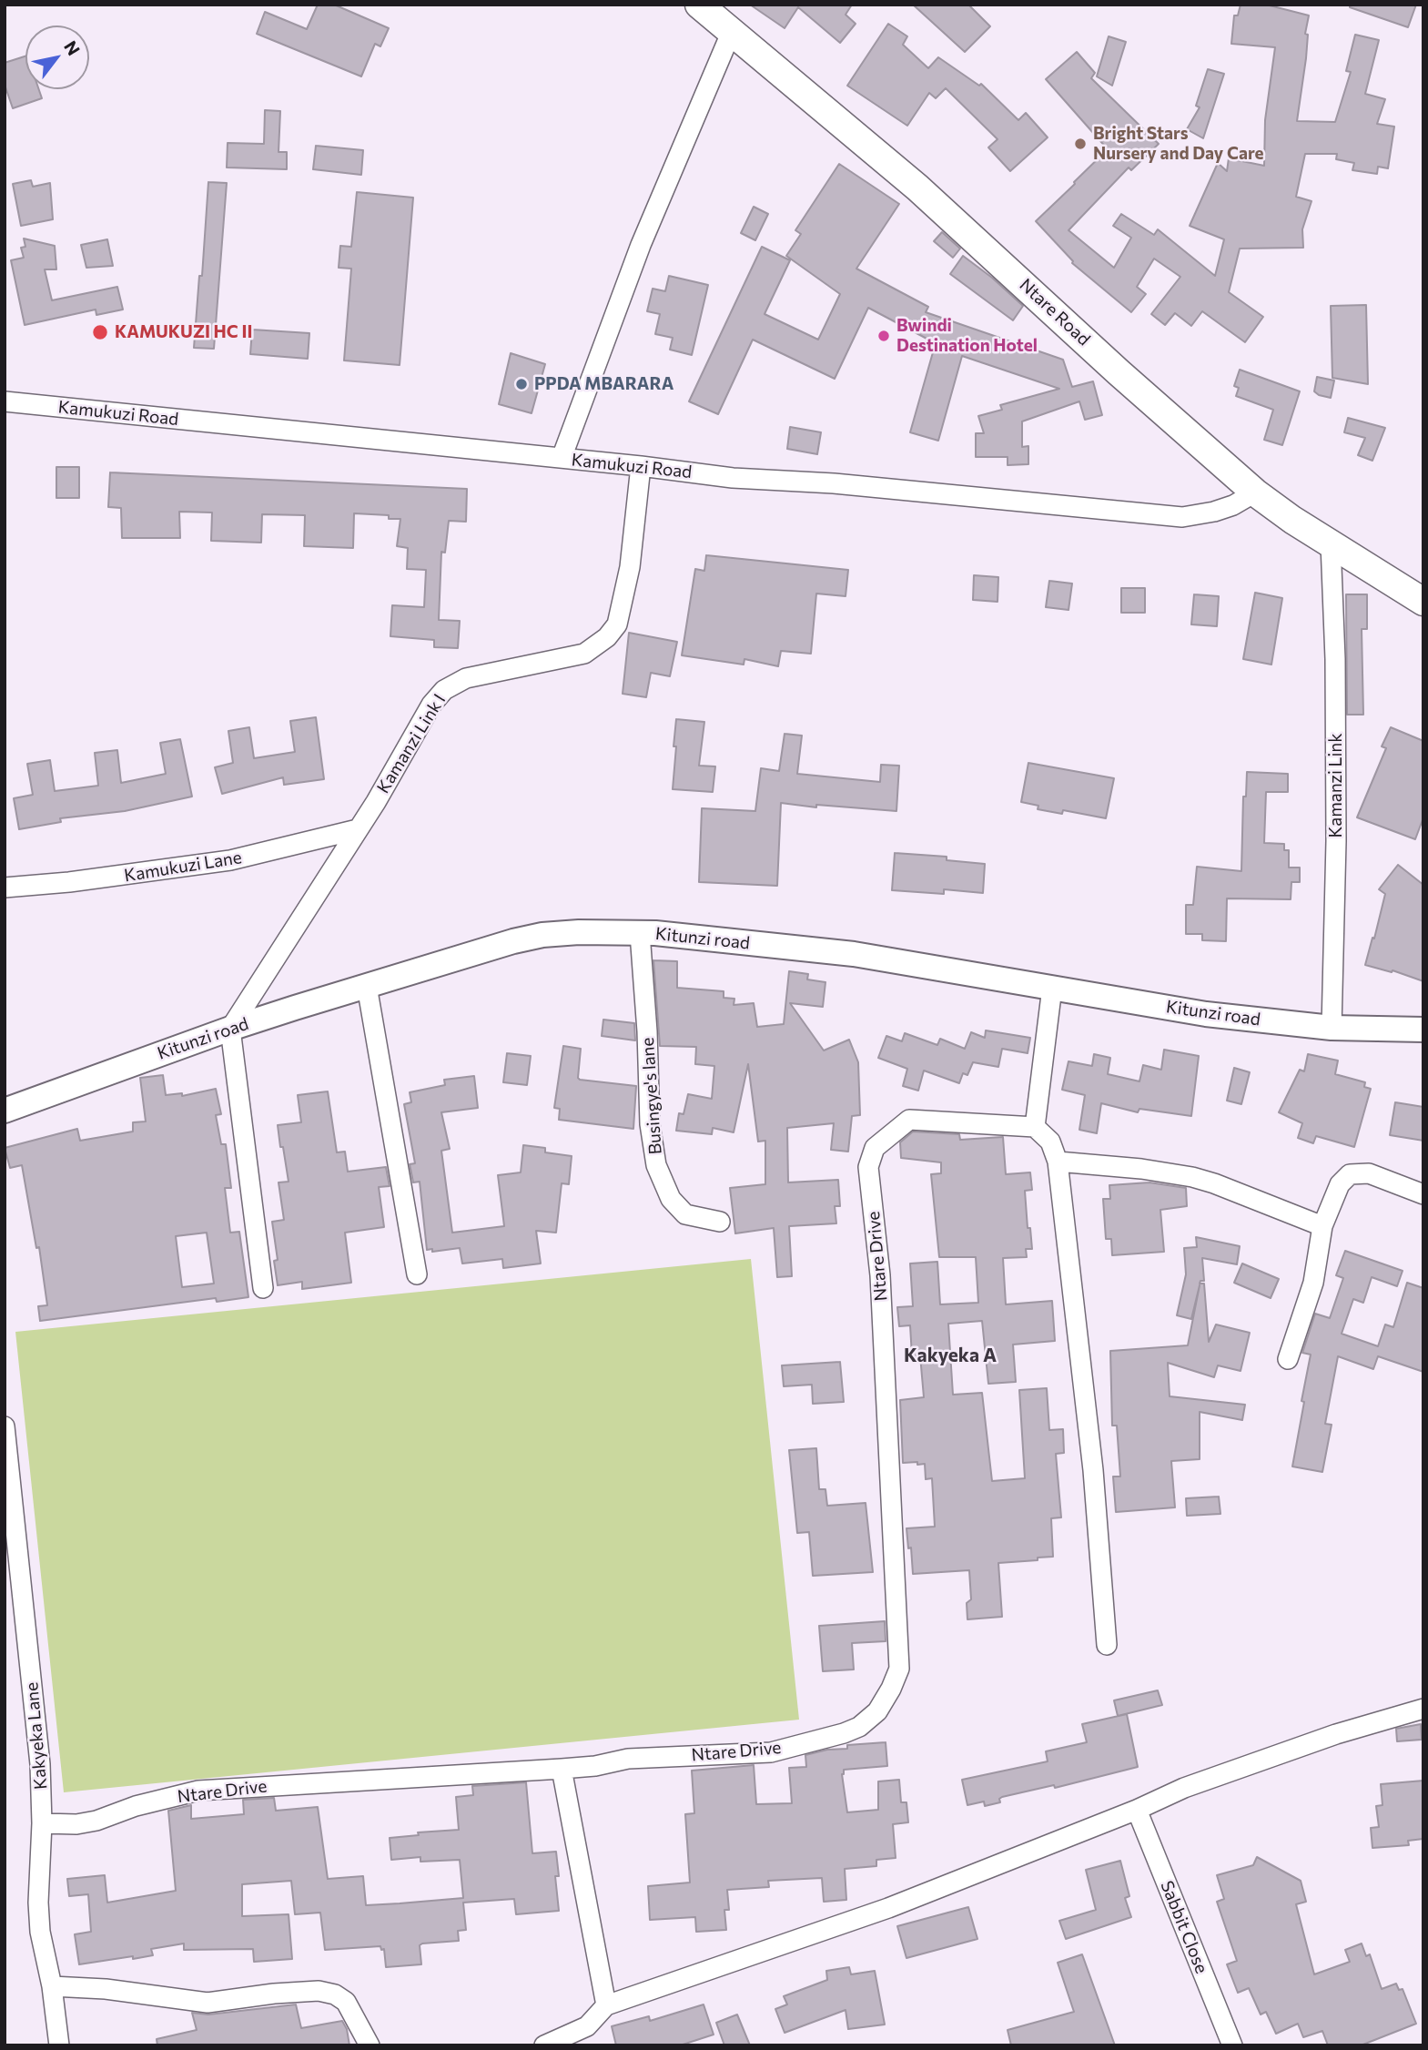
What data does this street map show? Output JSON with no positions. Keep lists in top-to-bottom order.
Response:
{
  "streets": {
    "main road": ["Ntare Road"],
    "street": [
      "Kamukuzi Road",
      "Kamanzi Link I",
      "Kamanzi Link",
      "Kamukuzi Lane",
      "Kitunzi road",
      "Busingye's lane",
      "Ntare Drive",
      "Kakyeka Lane",
      "Sabbit Close"
    ]
  },
  "crossings": [
    ["Ntare Road", "Kamukuzi Road"],
    ["Ntare Road", "Kamanzi Link"],
    ["Kamukuzi Road", "Kamanzi Link I"],
    ["Kamanzi Link I", "Kamukuzi Lane"],
    ["Kamanzi Link I", "Kitunzi road"],
    ["Kamanzi Link", "Kitunzi road"],
    ["Kitunzi road", "Busingye's lane"],
    ["Ntare Drive", "Kakyeka Lane"]
  ],
  "districts": ["Kakyeka A"],
  "places": [
    "Bright Stars Nursery and Day Care",
    "KAMUKUZI HC II",
    "Bwindi Destination Hotel",
    "PPDA MBARARA"
  ],
  "north": "top right"
}
